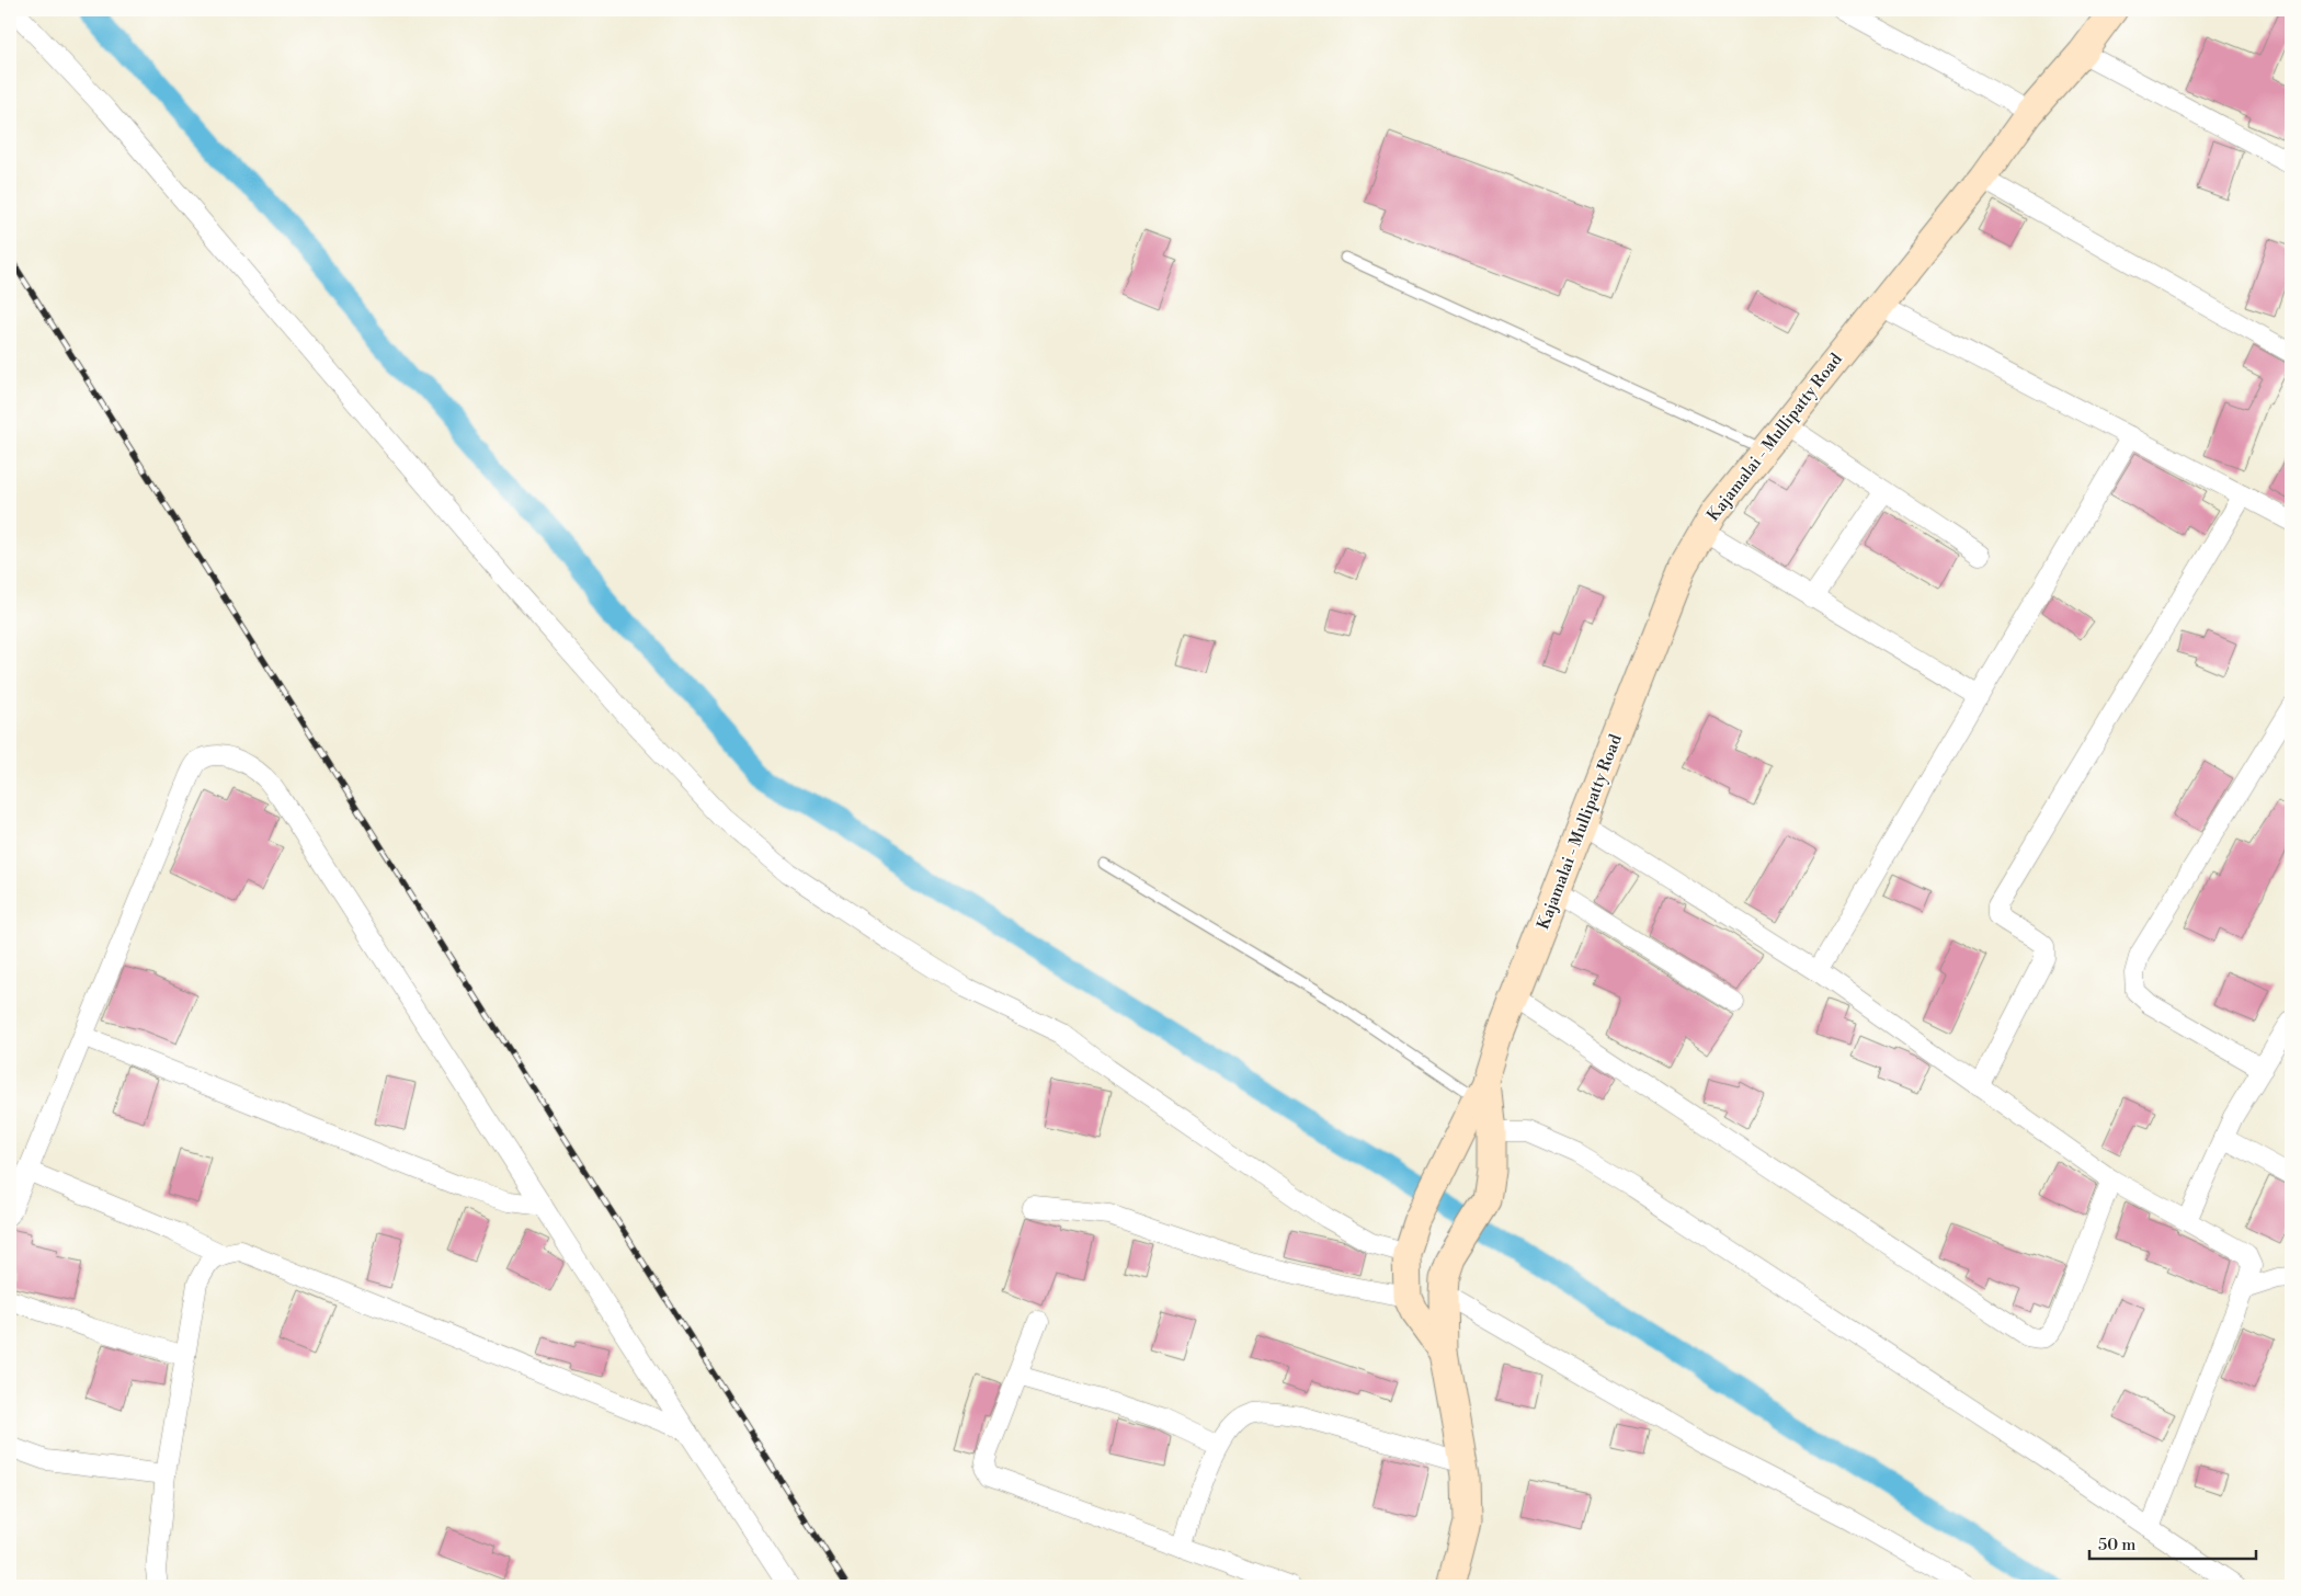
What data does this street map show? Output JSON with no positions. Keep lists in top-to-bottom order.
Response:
{
  "streets": {
    "main road": ["Kajamalai - Mullipatty Road"]
  },
  "scale_bar": "50 m"
}
